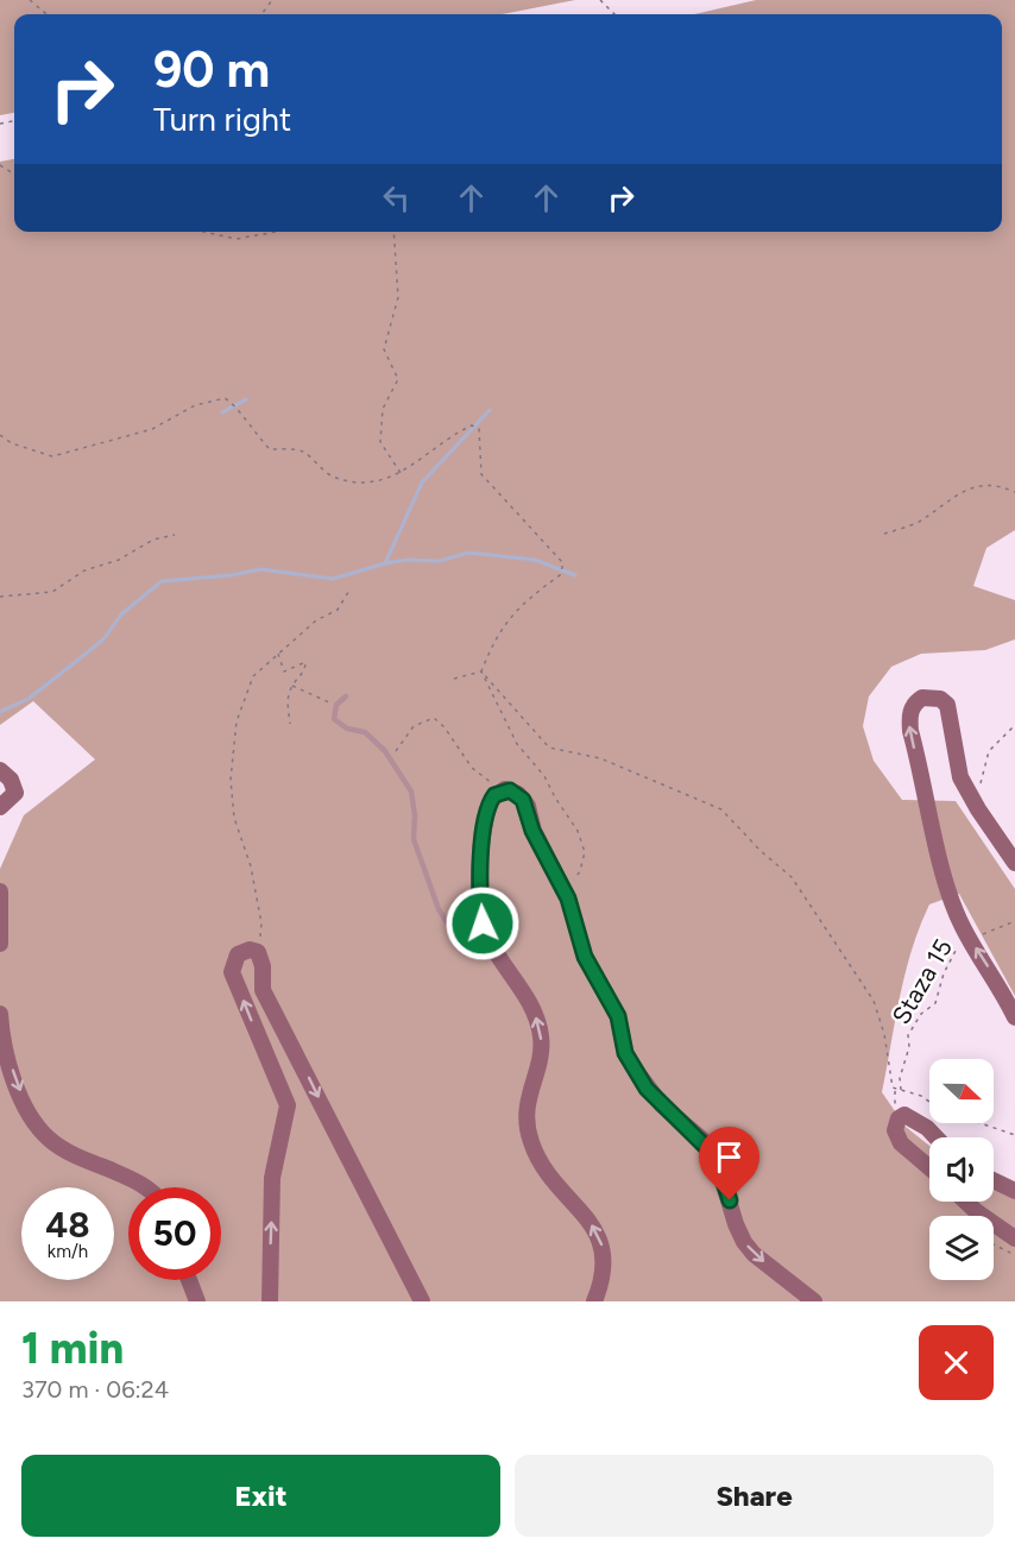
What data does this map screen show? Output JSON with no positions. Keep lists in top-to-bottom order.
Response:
{
  "streets": {
    "path": ["Staza 15"]
  },
  "north": "right",
  "page": {
    "turn": ["90 m", "Turn right"],
    "speed": "48 km/h",
    "limit": "50",
    "heading": ["1 min", "370 m · 06:24"],
    "buttons": ["Exit", "Share"]
  }
}
